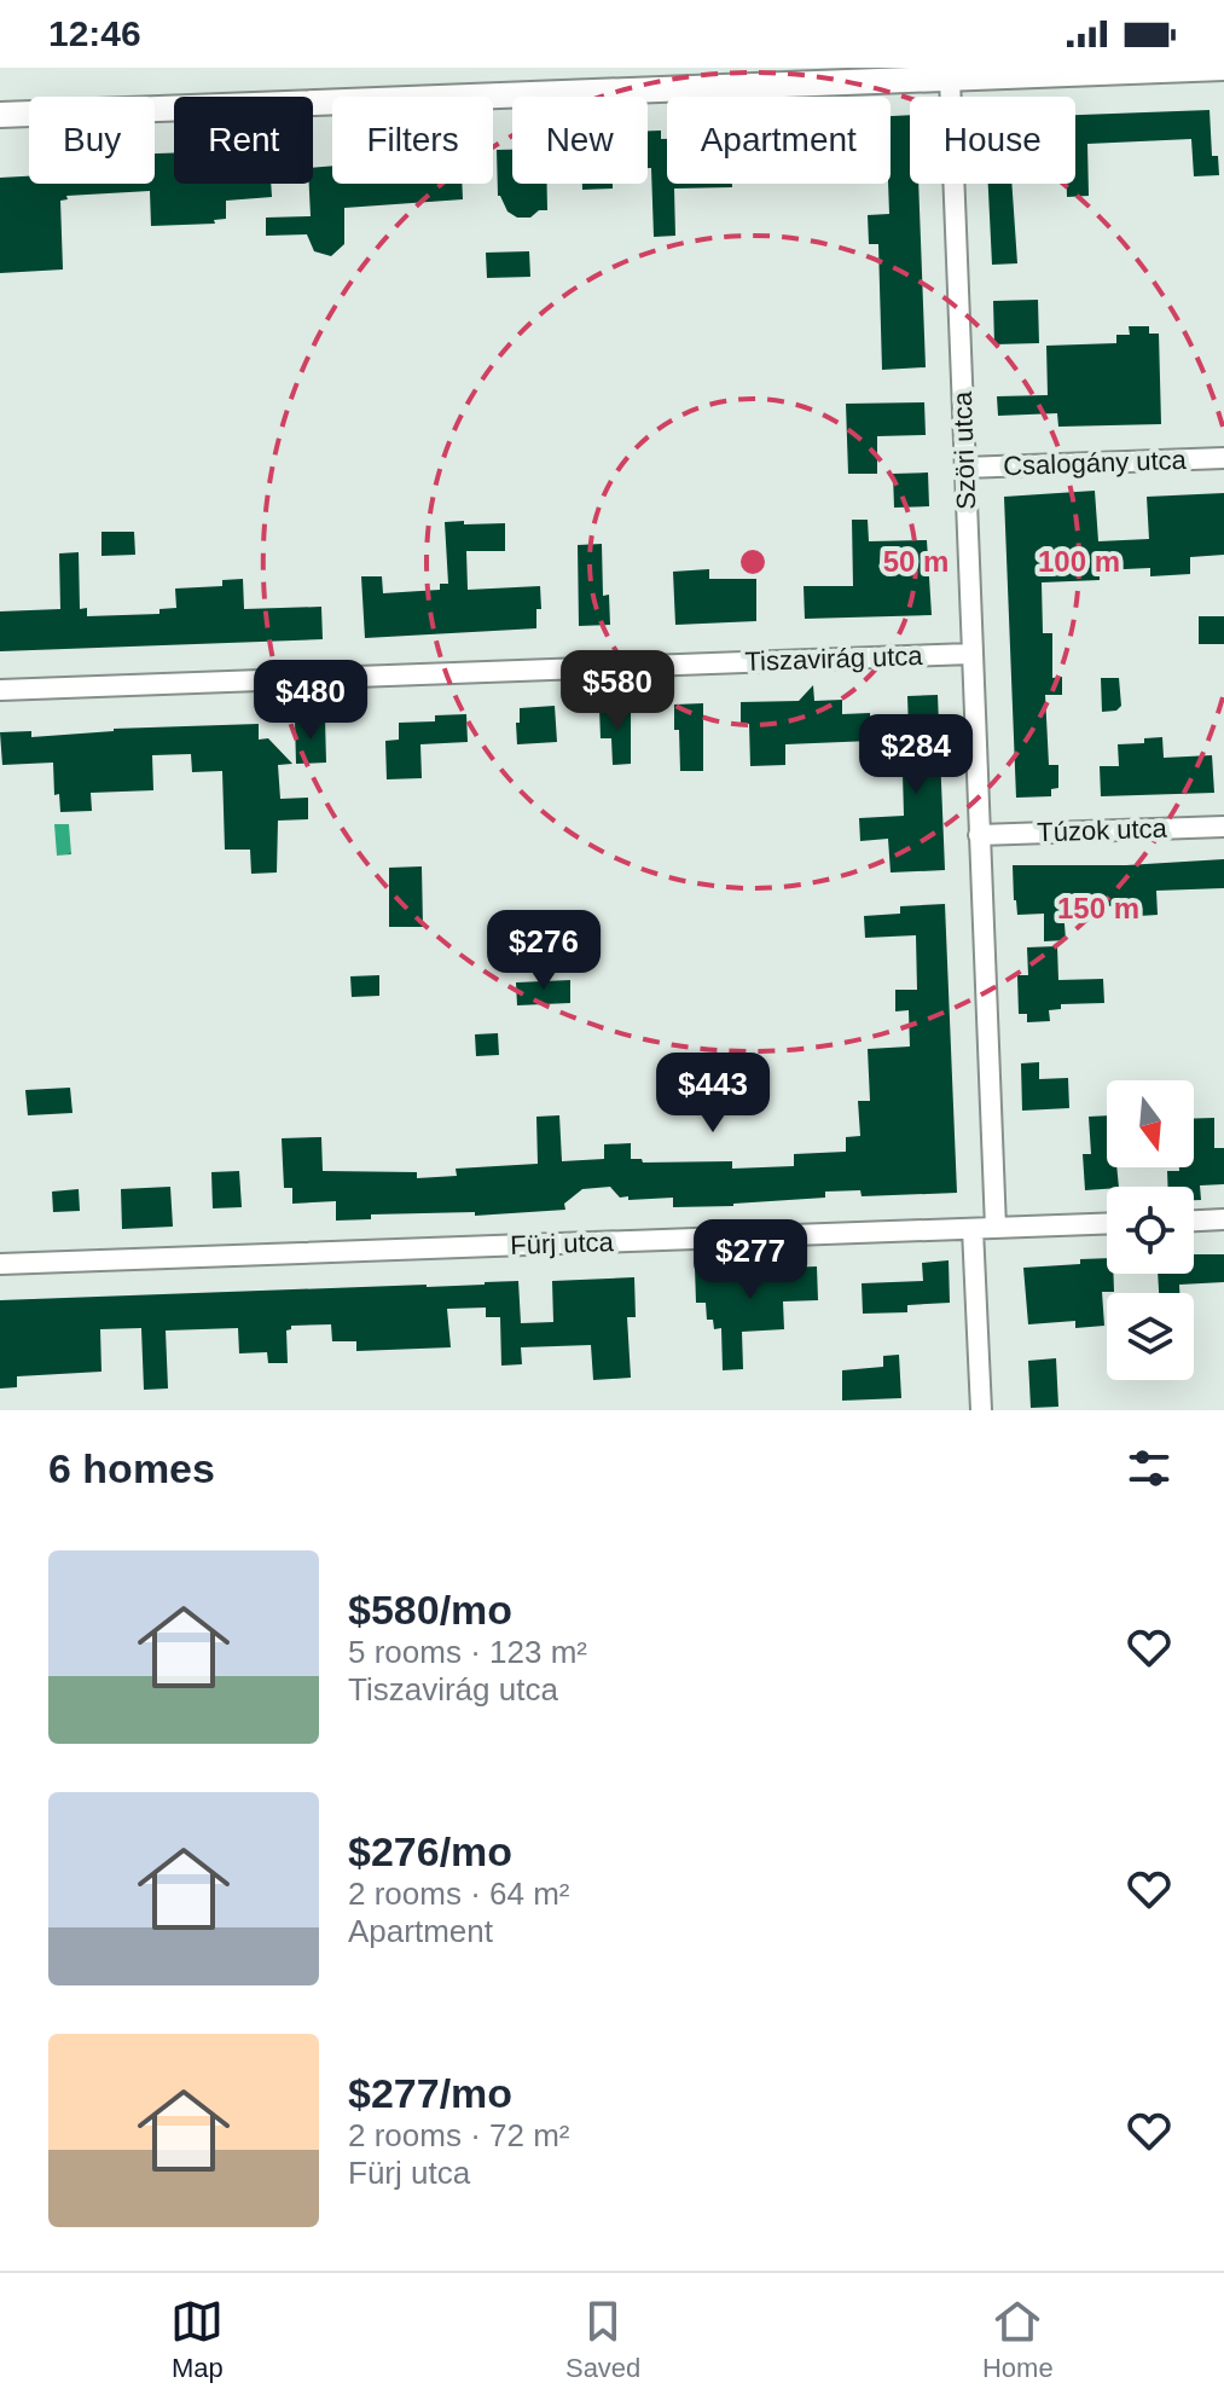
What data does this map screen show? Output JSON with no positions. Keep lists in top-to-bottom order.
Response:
{
  "streets": {
    "street": [
      "Szöri utca",
      "Csalogány utca",
      "Tiszavirág utca",
      "Túzok utca",
      "Fürj utca"
    ]
  },
  "crossings": [
    ["Szöri utca", "Csalogány utca"],
    ["Szöri utca", "Tiszavirág utca"],
    ["Szöri utca", "Túzok utca"],
    ["Szöri utca", "Fürj utca"]
  ],
  "north": "bottom",
  "page": {
    "status": "12:46",
    "chip": [
      "Buy",
      "Rent",
      "Filters",
      "New",
      "Apartment",
      "House"
    ],
    "price": [
      "$580",
      "$480",
      "$284",
      "$276",
      "$443",
      "$277"
    ],
    "heading": "6 homes",
    "list": [
      {
        "name": "$580/mo",
        "note": "5 rooms · 123 m² · Tiszavirág utca"
      },
      {
        "name": "$276/mo",
        "note": "2 rooms · 64 m² · Apartment"
      },
      {
        "name": "$277/mo",
        "note": "2 rooms · 72 m² · Fürj utca"
      }
    ],
    "tabs": ["Map", "Saved", "Home"]
  },
  "rings": ["50 m", "100 m", "150 m"]
}
